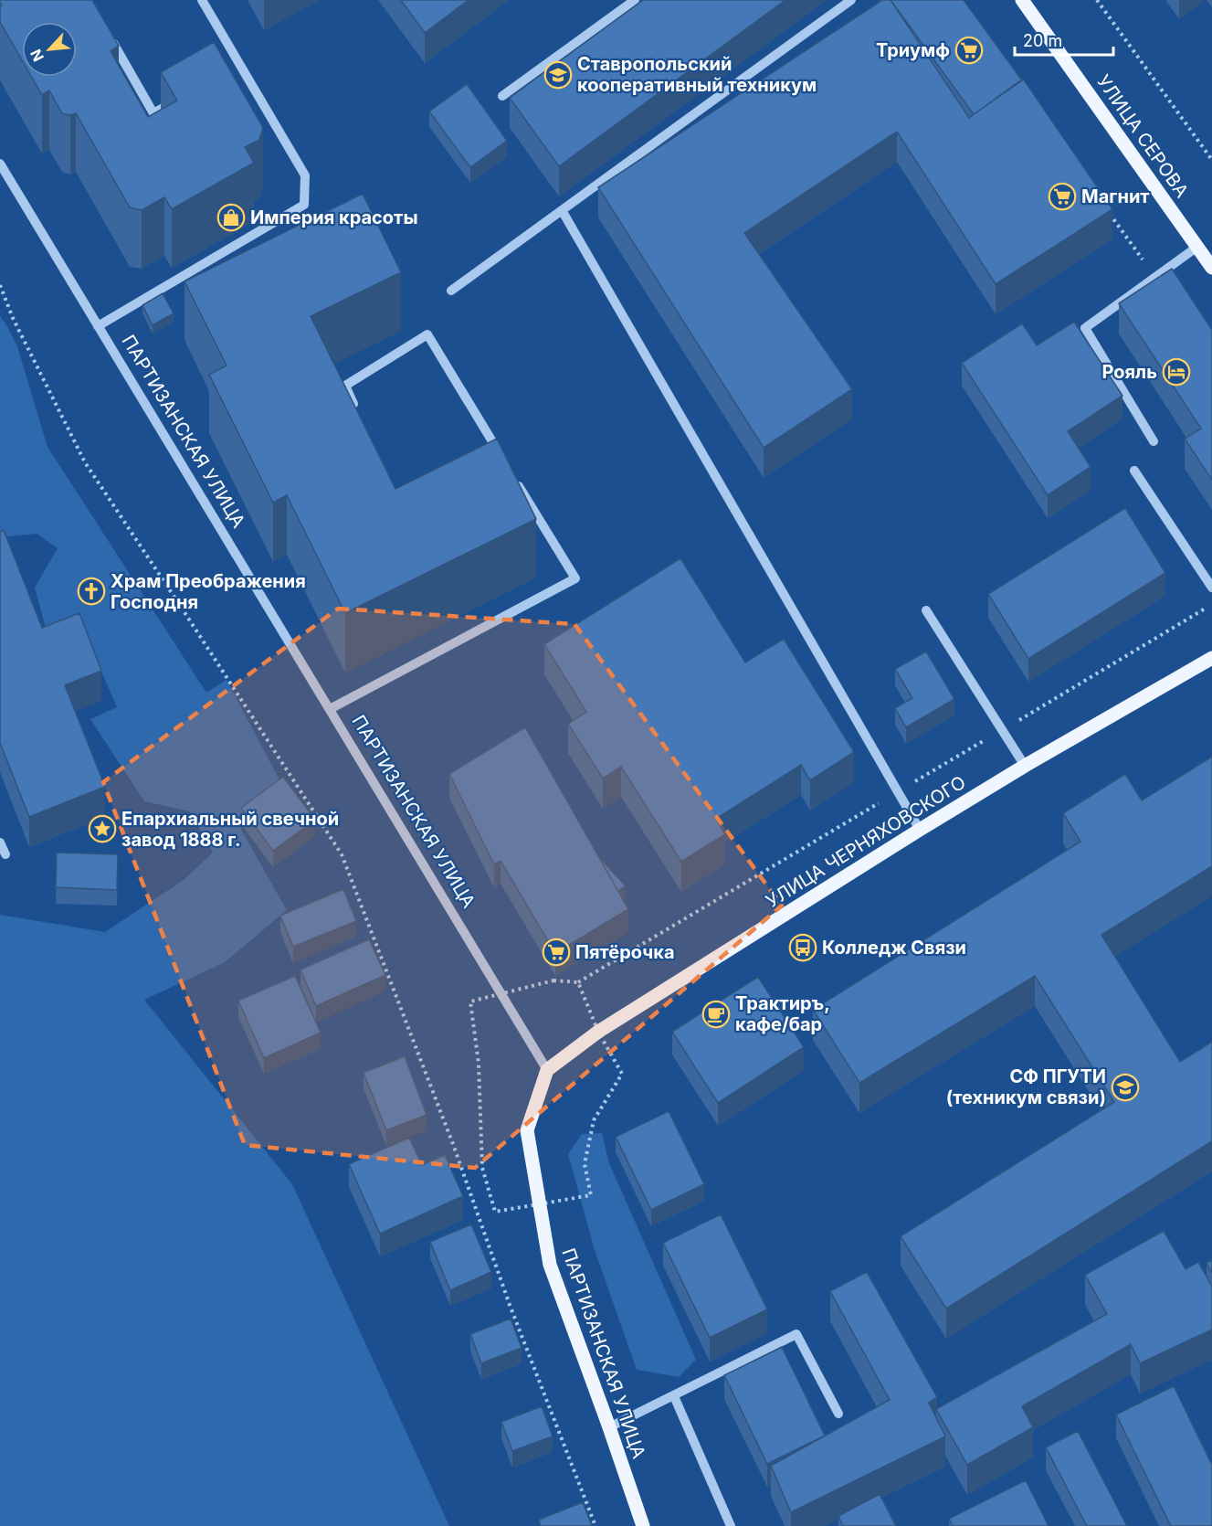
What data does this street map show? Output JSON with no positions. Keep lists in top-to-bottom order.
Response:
{
  "streets": {
    "main road": ["УЛИЦА СЕРОВА", "ПАРТИЗАНСКАЯ УЛИЦА", "УЛИЦА ЧЕРНЯХОВСКОГО"]
  },
  "crossings": [
    ["ПАРТИЗАНСКАЯ УЛИЦА", "УЛИЦА ЧЕРНЯХОВСКОГО"]
  ],
  "places": {
    "supermarket": ["Триумф", "Магнит", "Пятёрочка"],
    "school or university": ["Ставропольский кооперативный техникум", "СФ ПГУТИ (техникум связи)"],
    "shop": ["Империя красоты"],
    "hotel": ["Рояль"],
    "church": ["Храм Преображения Господня"],
    "place": ["Епархиальный свечной завод 1888 г."],
    "bus stop": ["Колледж Связи"],
    "cafe": ["Трактиръ, кафе/бар"]
  },
  "scale_bar": "20 m",
  "north": "bottom left"
}
